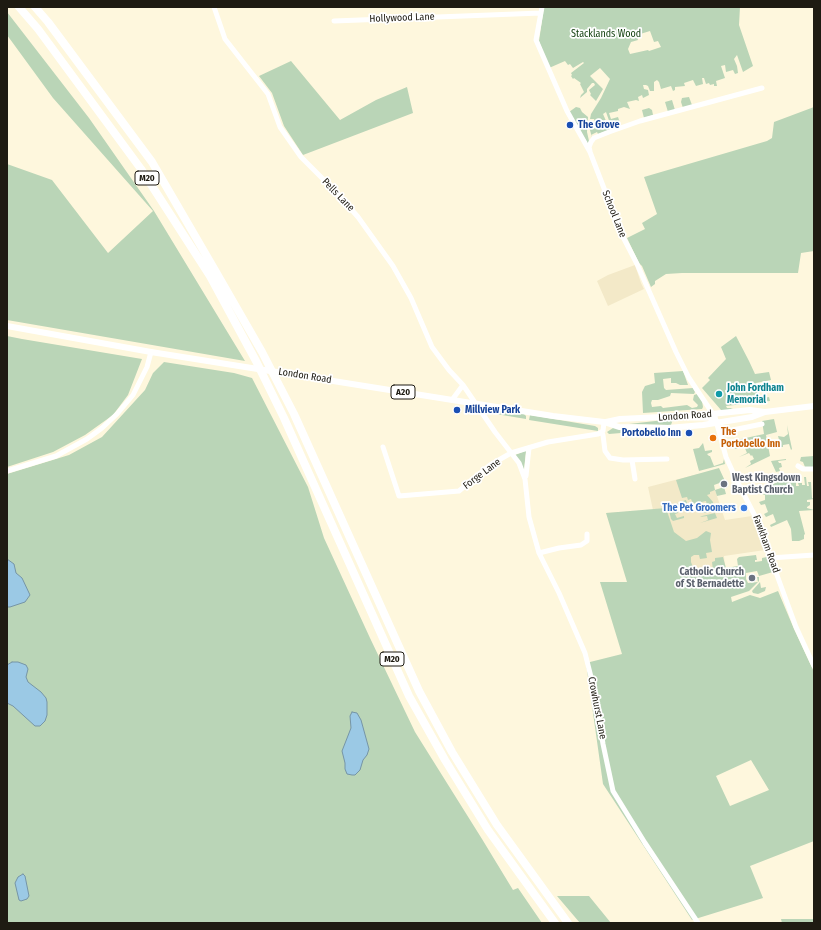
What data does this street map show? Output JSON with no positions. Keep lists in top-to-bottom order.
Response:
{
  "streets": {
    "highway": ["M20"],
    "main road": ["London Road", "A20"],
    "street": [
      "Hollywood Lane",
      "Pells Lane",
      "School Lane",
      "Forge Lane",
      "Fawkham Road",
      "Crowhurst Lane"
    ]
  },
  "crossings": [
    ["Hollywood Lane", "School Lane"],
    ["Pells Lane", "London Road"],
    ["Pells Lane", "Crowhurst Lane"],
    ["School Lane", "London Road"],
    ["School Lane", "Fawkham Road"],
    ["London Road", "Fawkham Road"],
    ["London Road", "Crowhurst Lane"],
    ["Forge Lane", "Crowhurst Lane"]
  ],
  "parks": ["Stacklands Wood"],
  "places": [
    "The Grove",
    "John Fordham Memorial",
    "Millview Park",
    "Portobello Inn",
    "The Portobello Inn",
    "West Kingsdown Baptist Church",
    "The Pet Groomers",
    "Catholic Church of St Bernadette"
  ]
}
